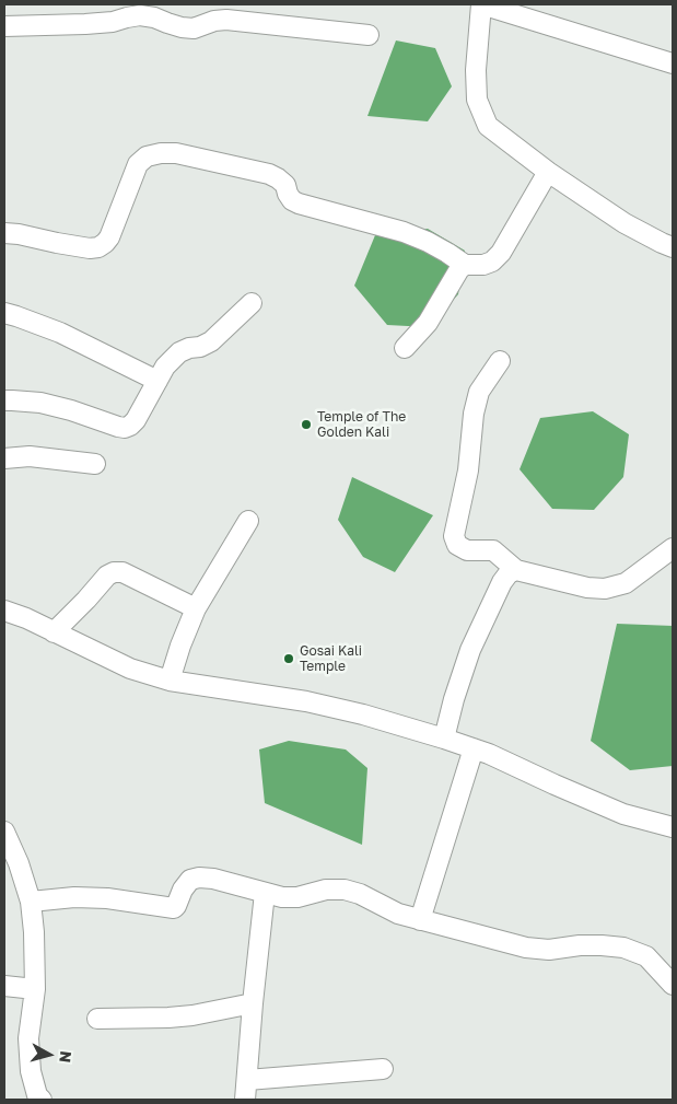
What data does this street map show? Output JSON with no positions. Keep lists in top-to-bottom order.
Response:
{
  "places": ["Temple of The Golden Kali", "Gosai Kali Temple"],
  "north": "right"
}
